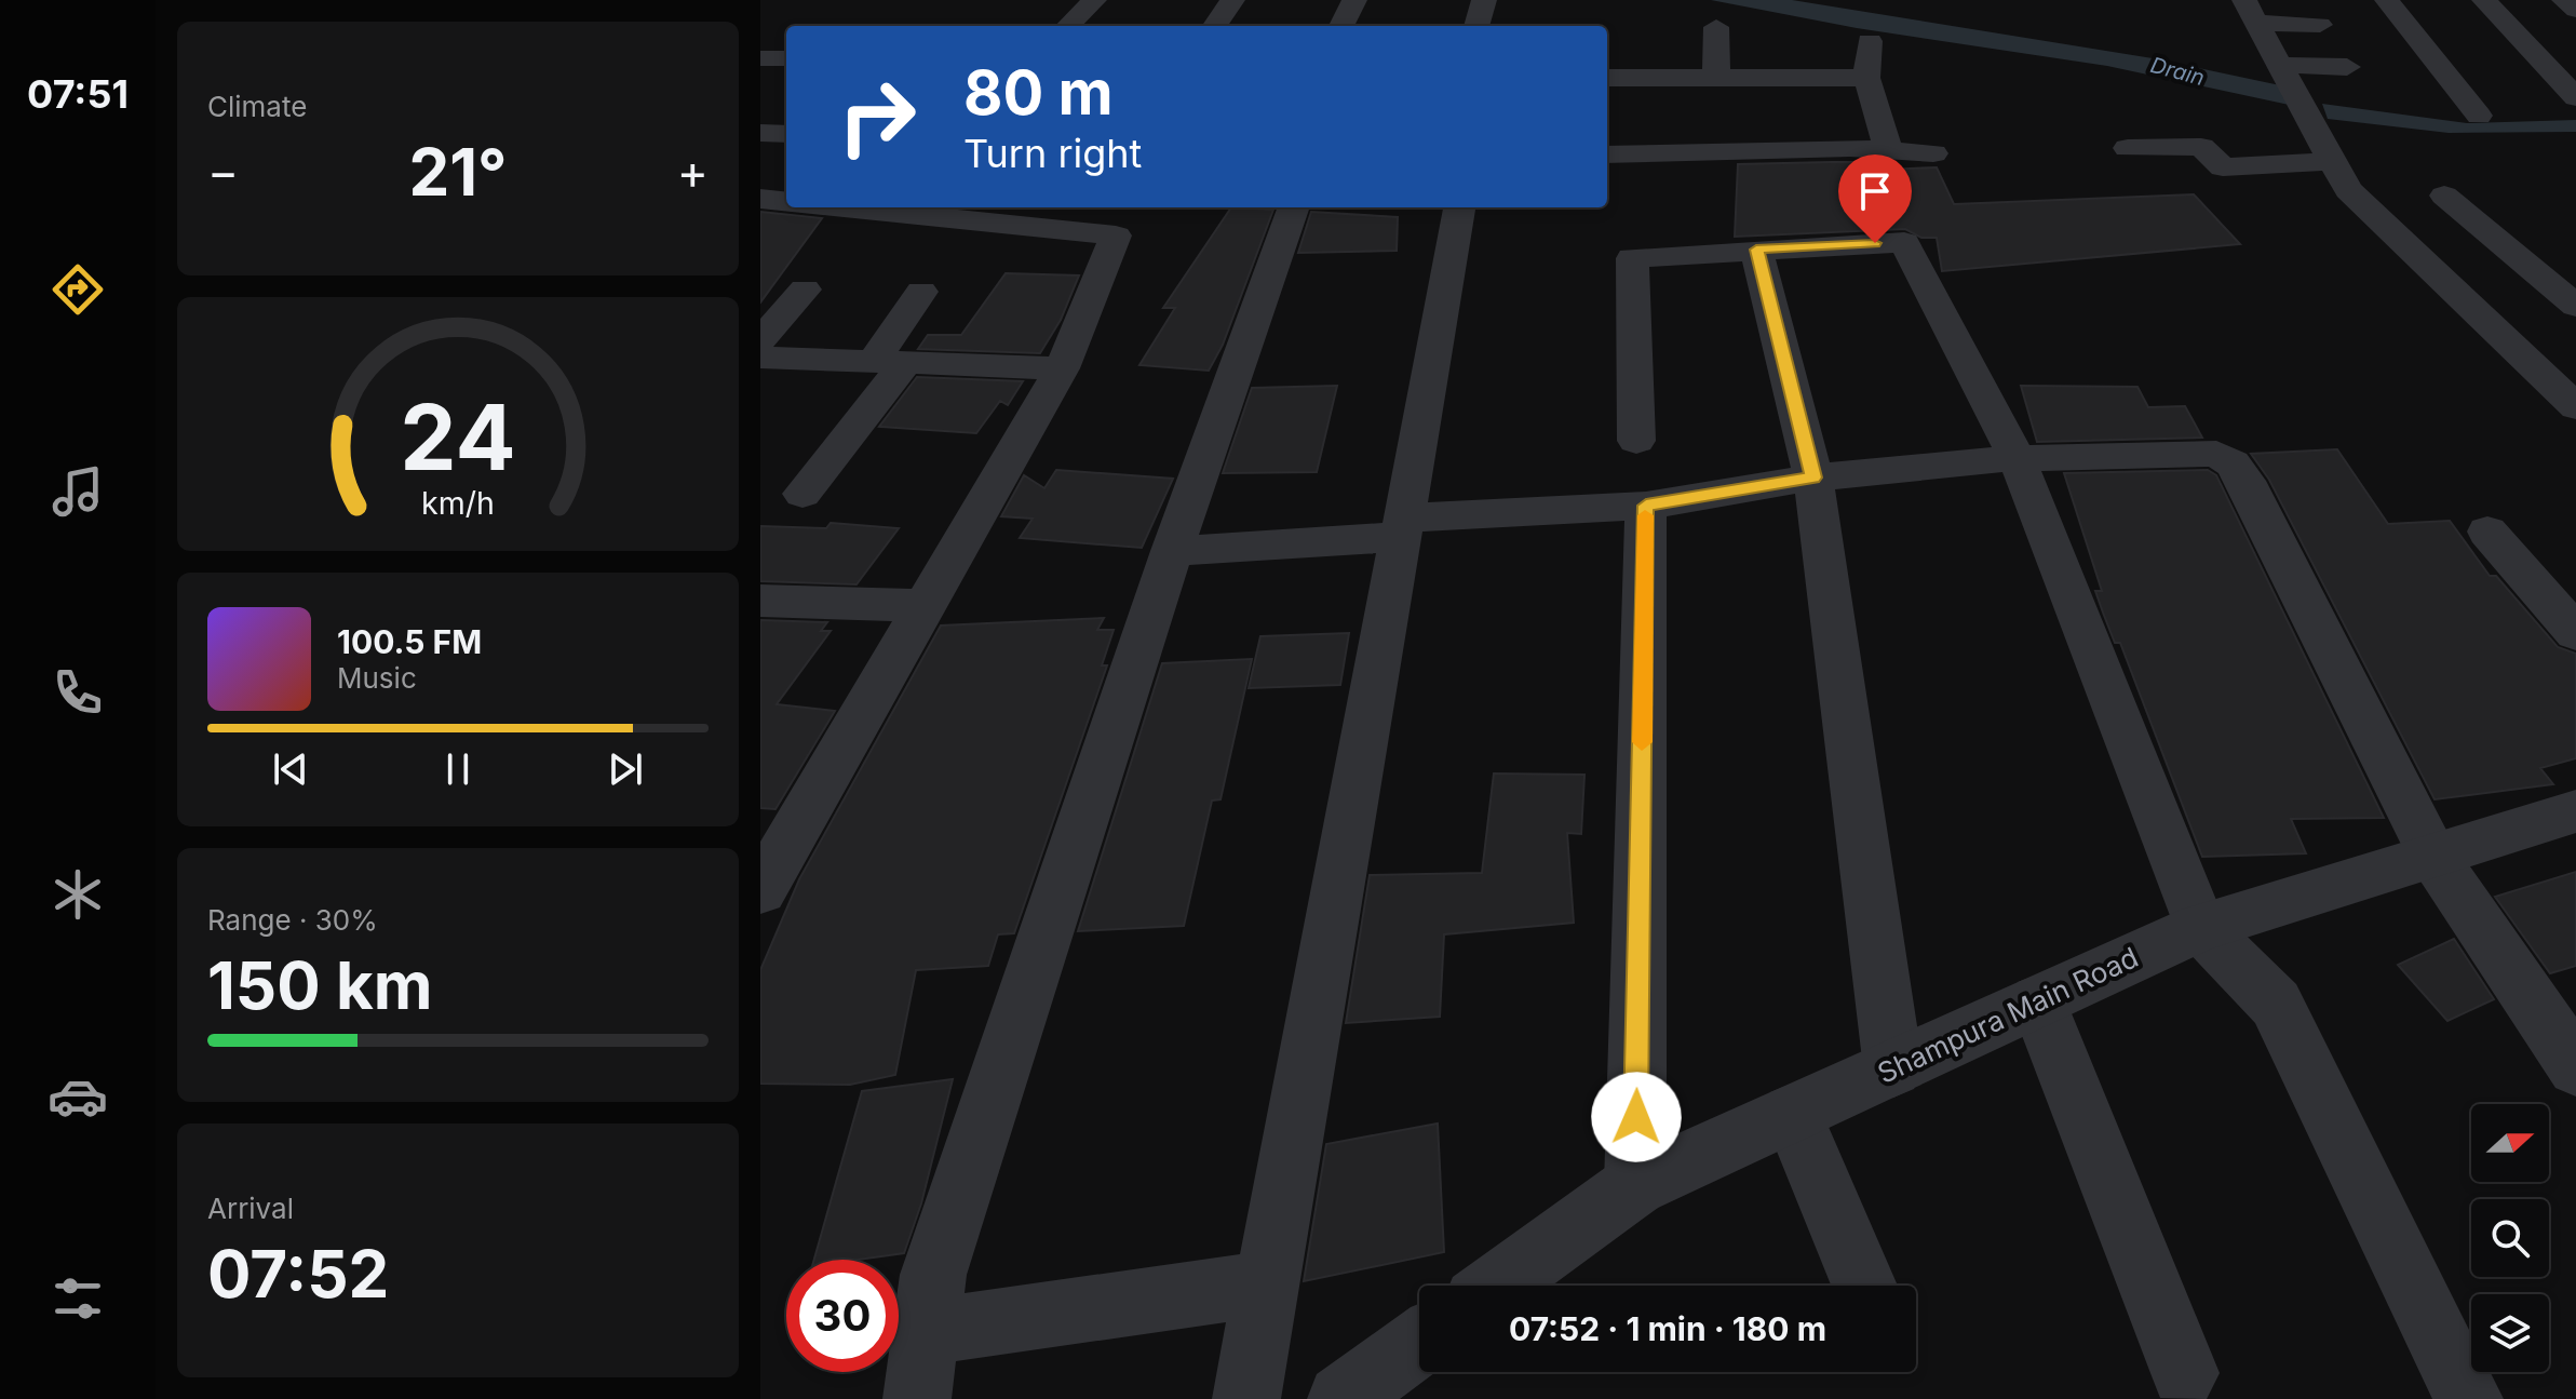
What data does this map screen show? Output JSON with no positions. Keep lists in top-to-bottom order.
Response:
{
  "streets": {
    "street": ["Shampura Main Road"]
  },
  "water": ["Drain"],
  "north": "right",
  "page": {
    "tabs": "07:51",
    "tile": [
      "Climate",
      ["Range · 30%", "150 km"],
      ["Arrival", "07:52"]
    ],
    "turn": ["80 m", "Turn right"],
    "heat": ["−", "21°", "+"],
    "song": ["100.5 FM", "Music"],
    "limit": "30",
    "trip": "07:52 · 1 min · 180 m",
    "gauge": ["24", "km/h"]
  }
}
